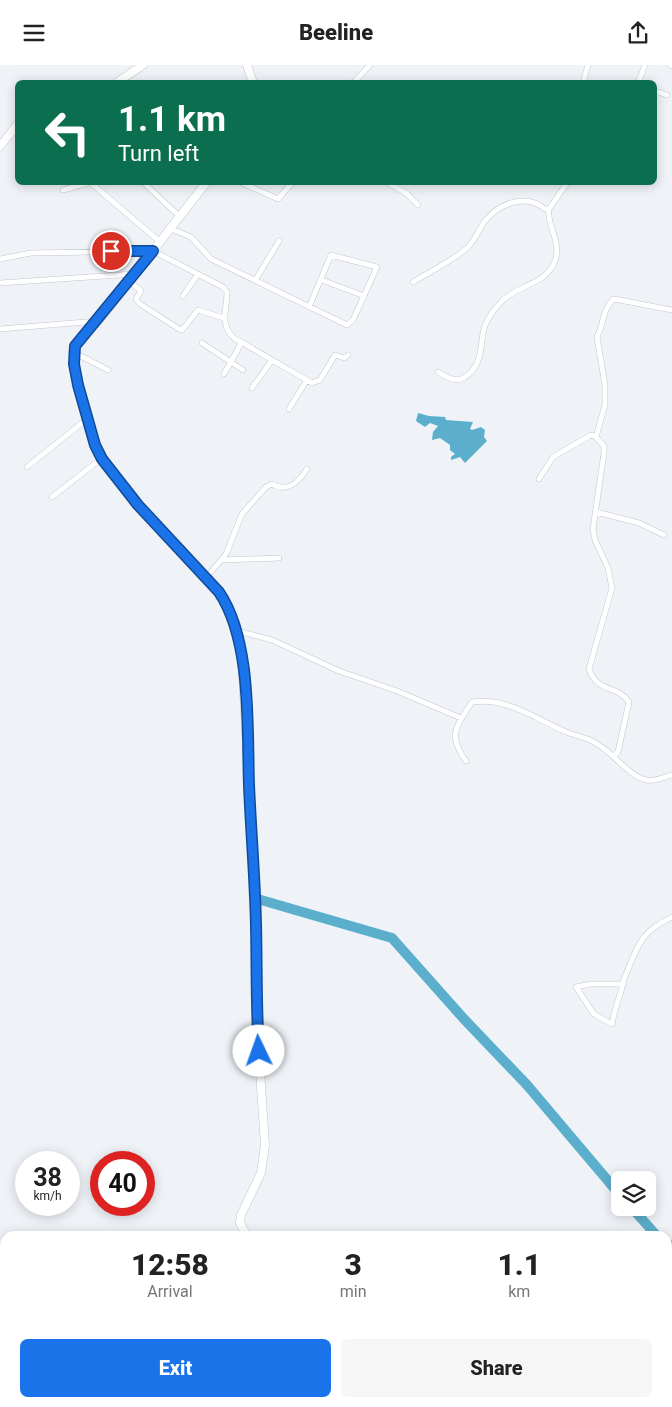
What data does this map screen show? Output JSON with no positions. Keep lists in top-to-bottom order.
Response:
{
  "page": {
    "header": "Beeline",
    "turn": ["1.1 km", "Turn left"],
    "speed": "38 km/h",
    "limit": "40",
    "eta": [
      "12:58",
      "Arrival",
      "3",
      "min",
      "1.1",
      "km"
    ],
    "buttons": ["Exit", "Share"]
  }
}
